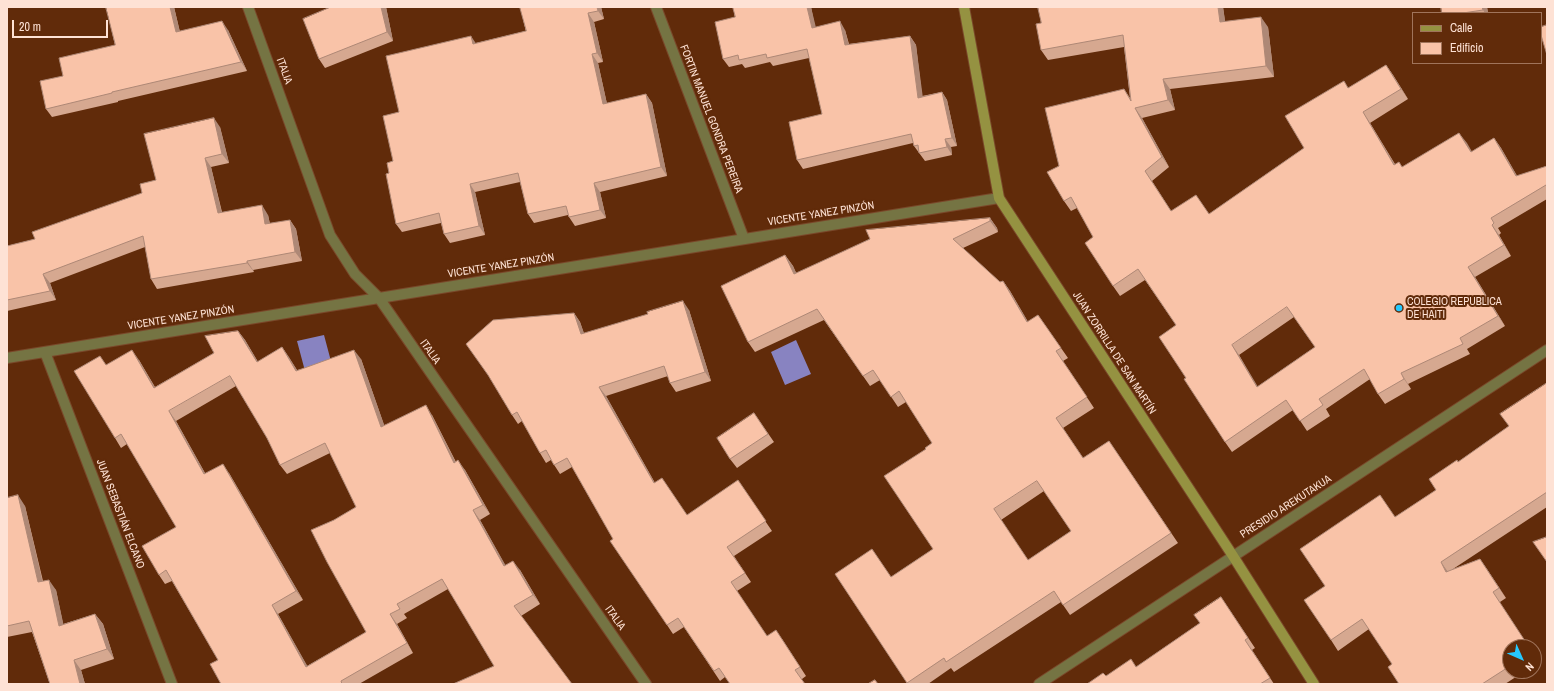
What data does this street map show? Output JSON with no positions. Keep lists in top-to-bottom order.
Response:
{
  "streets": {
    "street": [
      "ITALIA",
      "FORTIN MANUEL GONDRA PEREIRA",
      "VICENTE YANEZ PINZÓN",
      "JUAN ZORRILLA DE SAN MARTÍN",
      "PRESIDIO AREKUTAKUA",
      "JUAN SEBASTIÁN ELCANO"
    ]
  },
  "crossings": [
    ["ITALIA", "VICENTE YANEZ PINZÓN"],
    ["FORTIN MANUEL GONDRA PEREIRA", "VICENTE YANEZ PINZÓN"],
    ["VICENTE YANEZ PINZÓN", "JUAN ZORRILLA DE SAN MARTÍN"],
    ["VICENTE YANEZ PINZÓN", "JUAN SEBASTIÁN ELCANO"],
    ["JUAN ZORRILLA DE SAN MARTÍN", "PRESIDIO AREKUTAKUA"]
  ],
  "places": ["COLEGIO REPUBLICA DE HAITI"],
  "legend": ["Calle", "Edificio"],
  "scale_bar": "20 m",
  "north": "bottom right"
}
